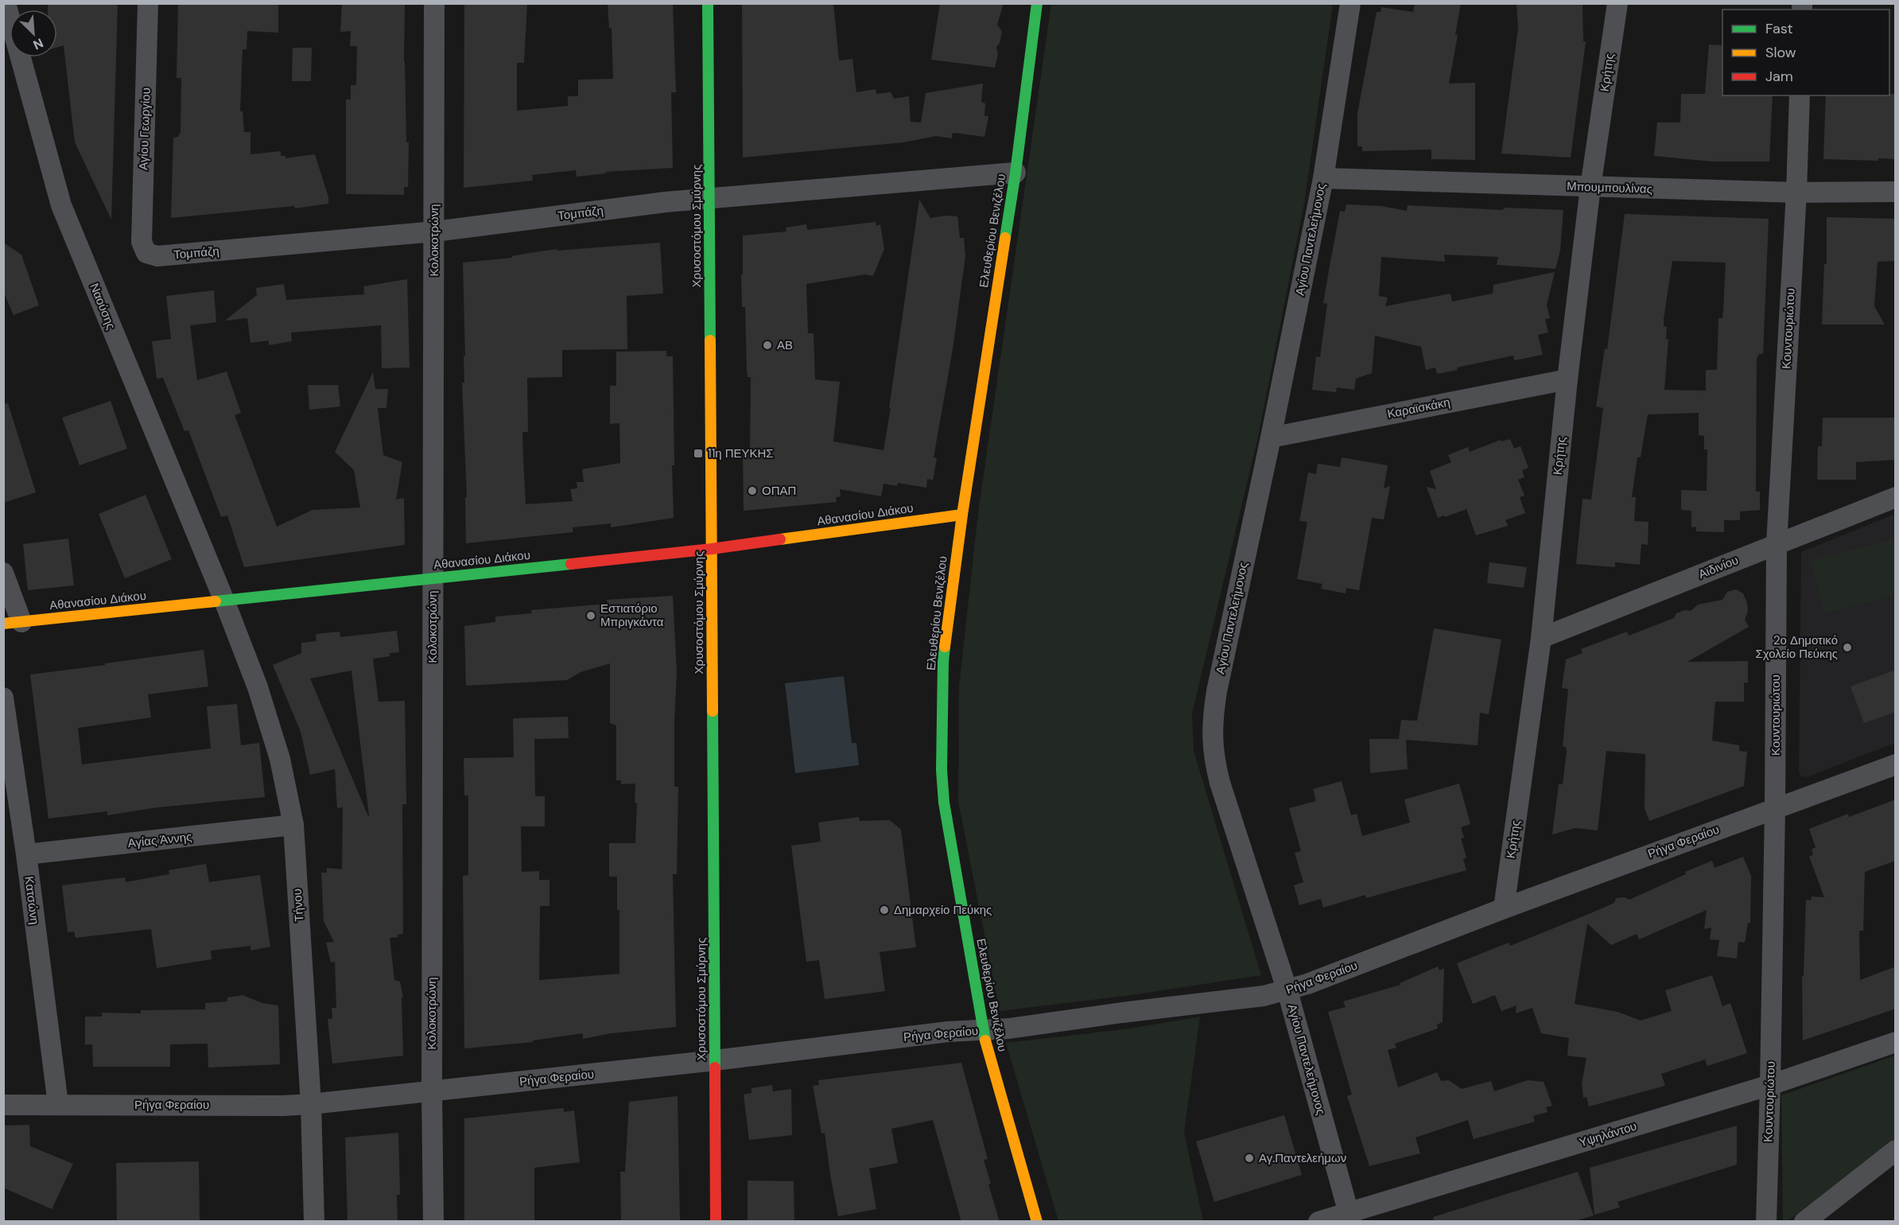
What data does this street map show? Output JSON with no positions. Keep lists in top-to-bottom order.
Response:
{
  "streets": {
    "street": [
      "Κρήτης",
      "Αγίου Γεωργίου",
      "Μπουμπουλίνας",
      "Τομπάζη",
      "Χρυσοστόμου Σμύρνης",
      "Ελευθερίου Βενιζέλου",
      "Αγίου Παντελεήμονος",
      "Κολοκοτρώνη",
      "Ναούσης",
      "Κουντουριώτου",
      "Καραϊσκάκη",
      "Αθανασίου Διάκου",
      "Αϊδινίου",
      "Αγίας Άννης",
      "Ρήγα Φεραίου",
      "Κατσώνη",
      "Τήνου",
      "Υψηλάντου"
    ]
  },
  "crossings": [
    ["Κρήτης", "Μπουμπουλίνας"],
    ["Κρήτης", "Καραϊσκάκη"],
    ["Κρήτης", "Αϊδινίου"],
    ["Κρήτης", "Ρήγα Φεραίου"],
    ["Αγίου Γεωργίου", "Τομπάζη"],
    ["Μπουμπουλίνας", "Αγίου Παντελεήμονος"],
    ["Μπουμπουλίνας", "Κουντουριώτου"],
    ["Τομπάζη", "Χρυσοστόμου Σμύρνης"],
    ["Τομπάζη", "Ελευθερίου Βενιζέλου"],
    ["Τομπάζη", "Κολοκοτρώνη"],
    ["Χρυσοστόμου Σμύρνης", "Αθανασίου Διάκου"],
    ["Χρυσοστόμου Σμύρνης", "Ρήγα Φεραίου"],
    ["Ελευθερίου Βενιζέλου", "Αθανασίου Διάκου"],
    ["Ελευθερίου Βενιζέλου", "Ρήγα Φεραίου"],
    ["Αγίου Παντελεήμονος", "Καραϊσκάκη"],
    ["Αγίου Παντελεήμονος", "Ρήγα Φεραίου"],
    ["Αγίου Παντελεήμονος", "Υψηλάντου"],
    ["Κολοκοτρώνη", "Αθανασίου Διάκου"],
    ["Κολοκοτρώνη", "Ρήγα Φεραίου"],
    ["Ναούσης", "Αθανασίου Διάκου"],
    ["Ναούσης", "Τήνου"],
    ["Κουντουριώτου", "Αϊδινίου"],
    ["Κουντουριώτου", "Ρήγα Φεραίου"],
    ["Κουντουριώτου", "Υψηλάντου"],
    ["Αθανασίου Διάκου", "Τήνου"],
    ["Αγίας Άννης", "Κατσώνη"],
    ["Αγίας Άννης", "Τήνου"],
    ["Ρήγα Φεραίου", "Κατσώνη"],
    ["Ρήγα Φεραίου", "Τήνου"]
  ],
  "places": {
    "other": [
      "ΑΒ",
      "ΟΠΑΠ",
      "Εστιατόριο Μπριγκάντα",
      "2ο Δημοτικό Σχολείο Πεύκης",
      "Δημαρχείο Πεύκης",
      "Αγ.Παντελεήμων"
    ],
    "transit": ["11η ΠΕΥΚΗΣ"]
  },
  "legend": ["Fast", "Slow", "Jam"],
  "north": "bottom right"
}
